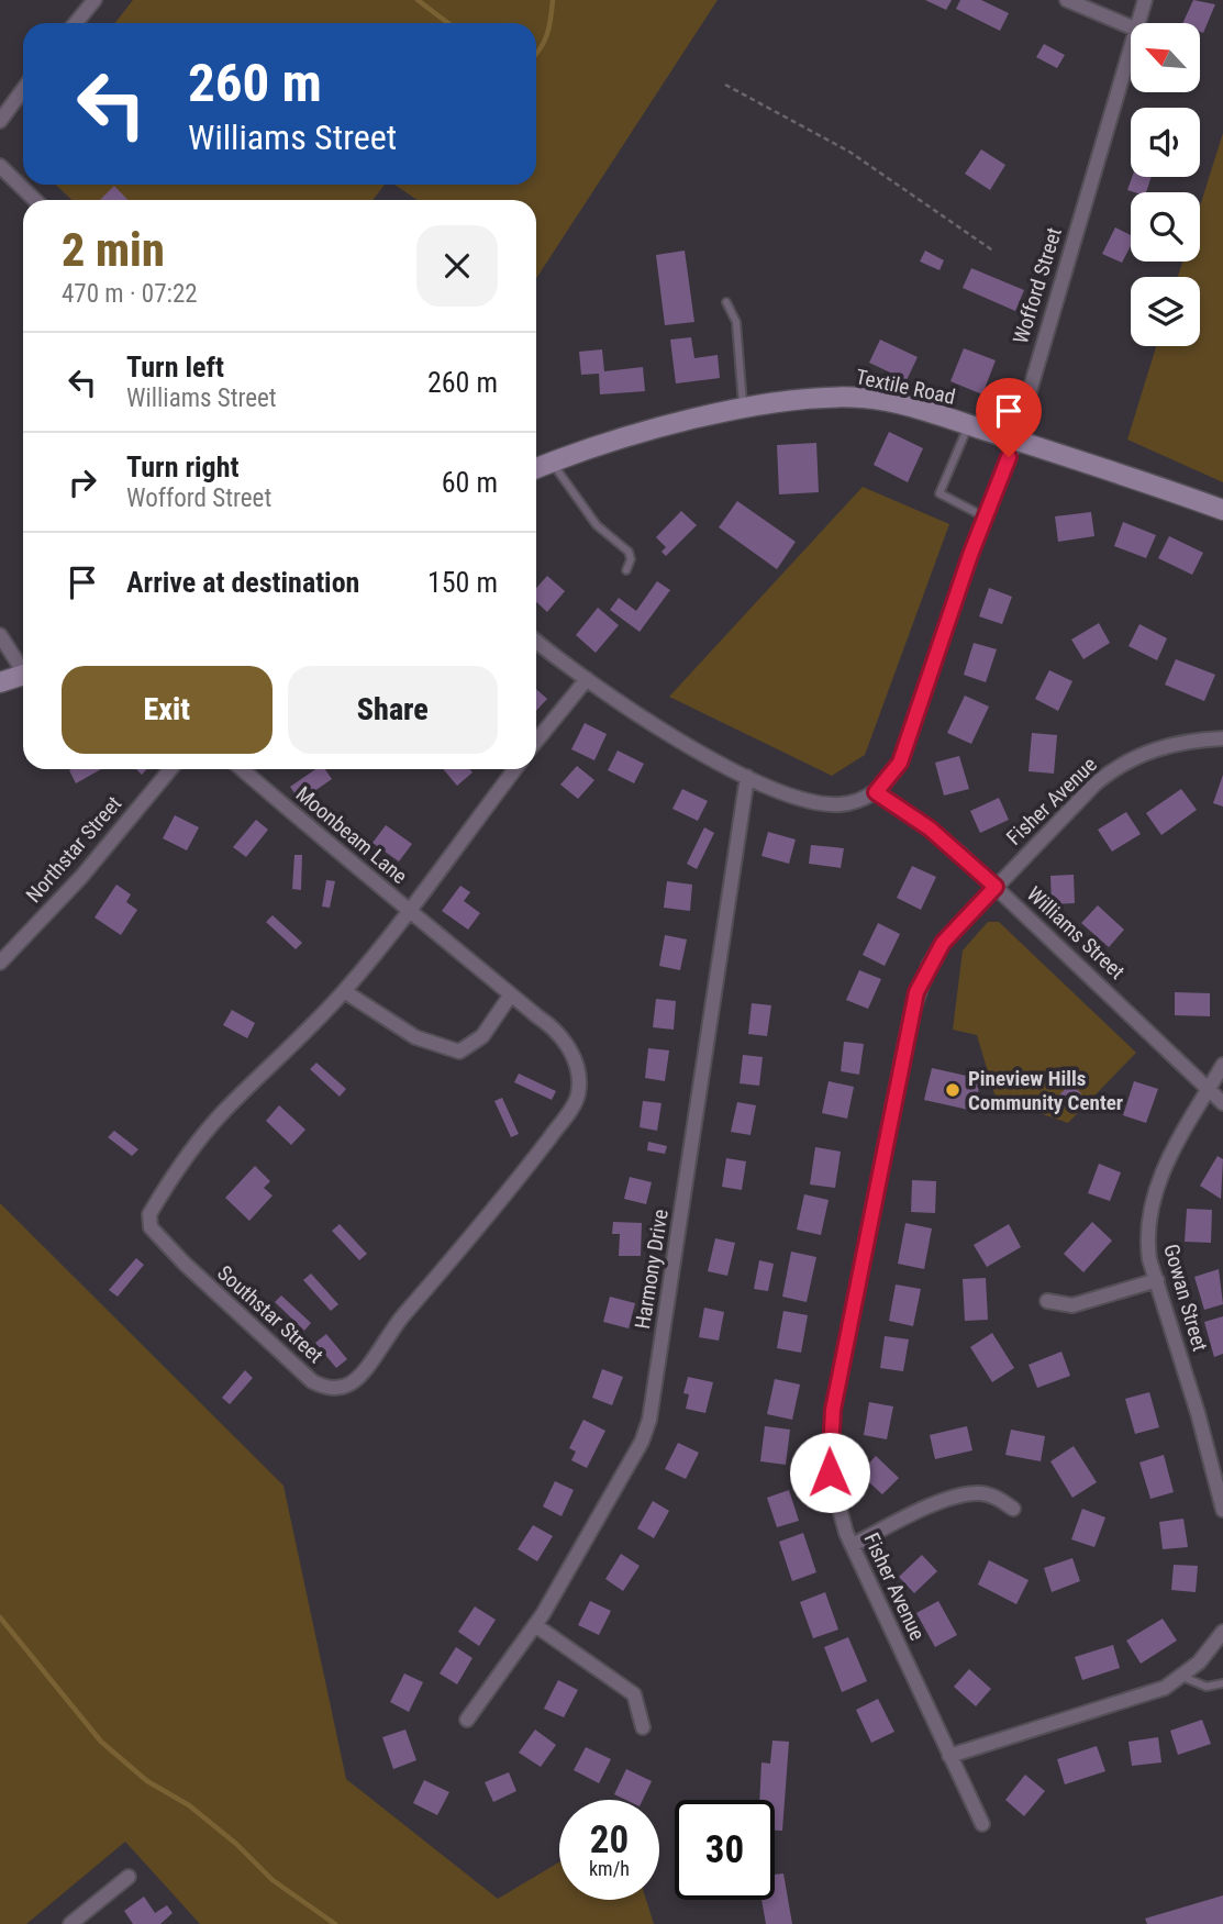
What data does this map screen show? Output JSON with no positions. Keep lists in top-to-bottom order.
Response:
{
  "streets": {
    "street": [
      "Wofford Street",
      "Textile Road",
      "Fisher Avenue",
      "Moonbeam Lane",
      "Northstar Street",
      "Williams Street",
      "Harmony Drive",
      "Gowan Street",
      "Southstar Street"
    ]
  },
  "crossings": [
    ["Wofford Street", "Textile Road"],
    ["Wofford Street", "Williams Street"],
    ["Fisher Avenue", "Williams Street"],
    ["Moonbeam Lane", "Southstar Street"],
    ["Williams Street", "Gowan Street"]
  ],
  "places": ["Pineview Hills Community Center"],
  "north": "top left",
  "page": {
    "turn": ["260 m", "Williams Street"],
    "heading": ["2 min", "470 m · 07:22"],
    "list": [
      {
        "name": "Turn left",
        "note": "Williams Street",
        "value": "260 m"
      },
      {
        "name": "Turn right",
        "note": "Wofford Street",
        "value": "60 m"
      },
      {
        "name": "Arrive at destination",
        "value": "150 m"
      }
    ],
    "buttons": ["Exit", "Share"],
    "speed": "20 km/h",
    "limit": "30"
  }
}
